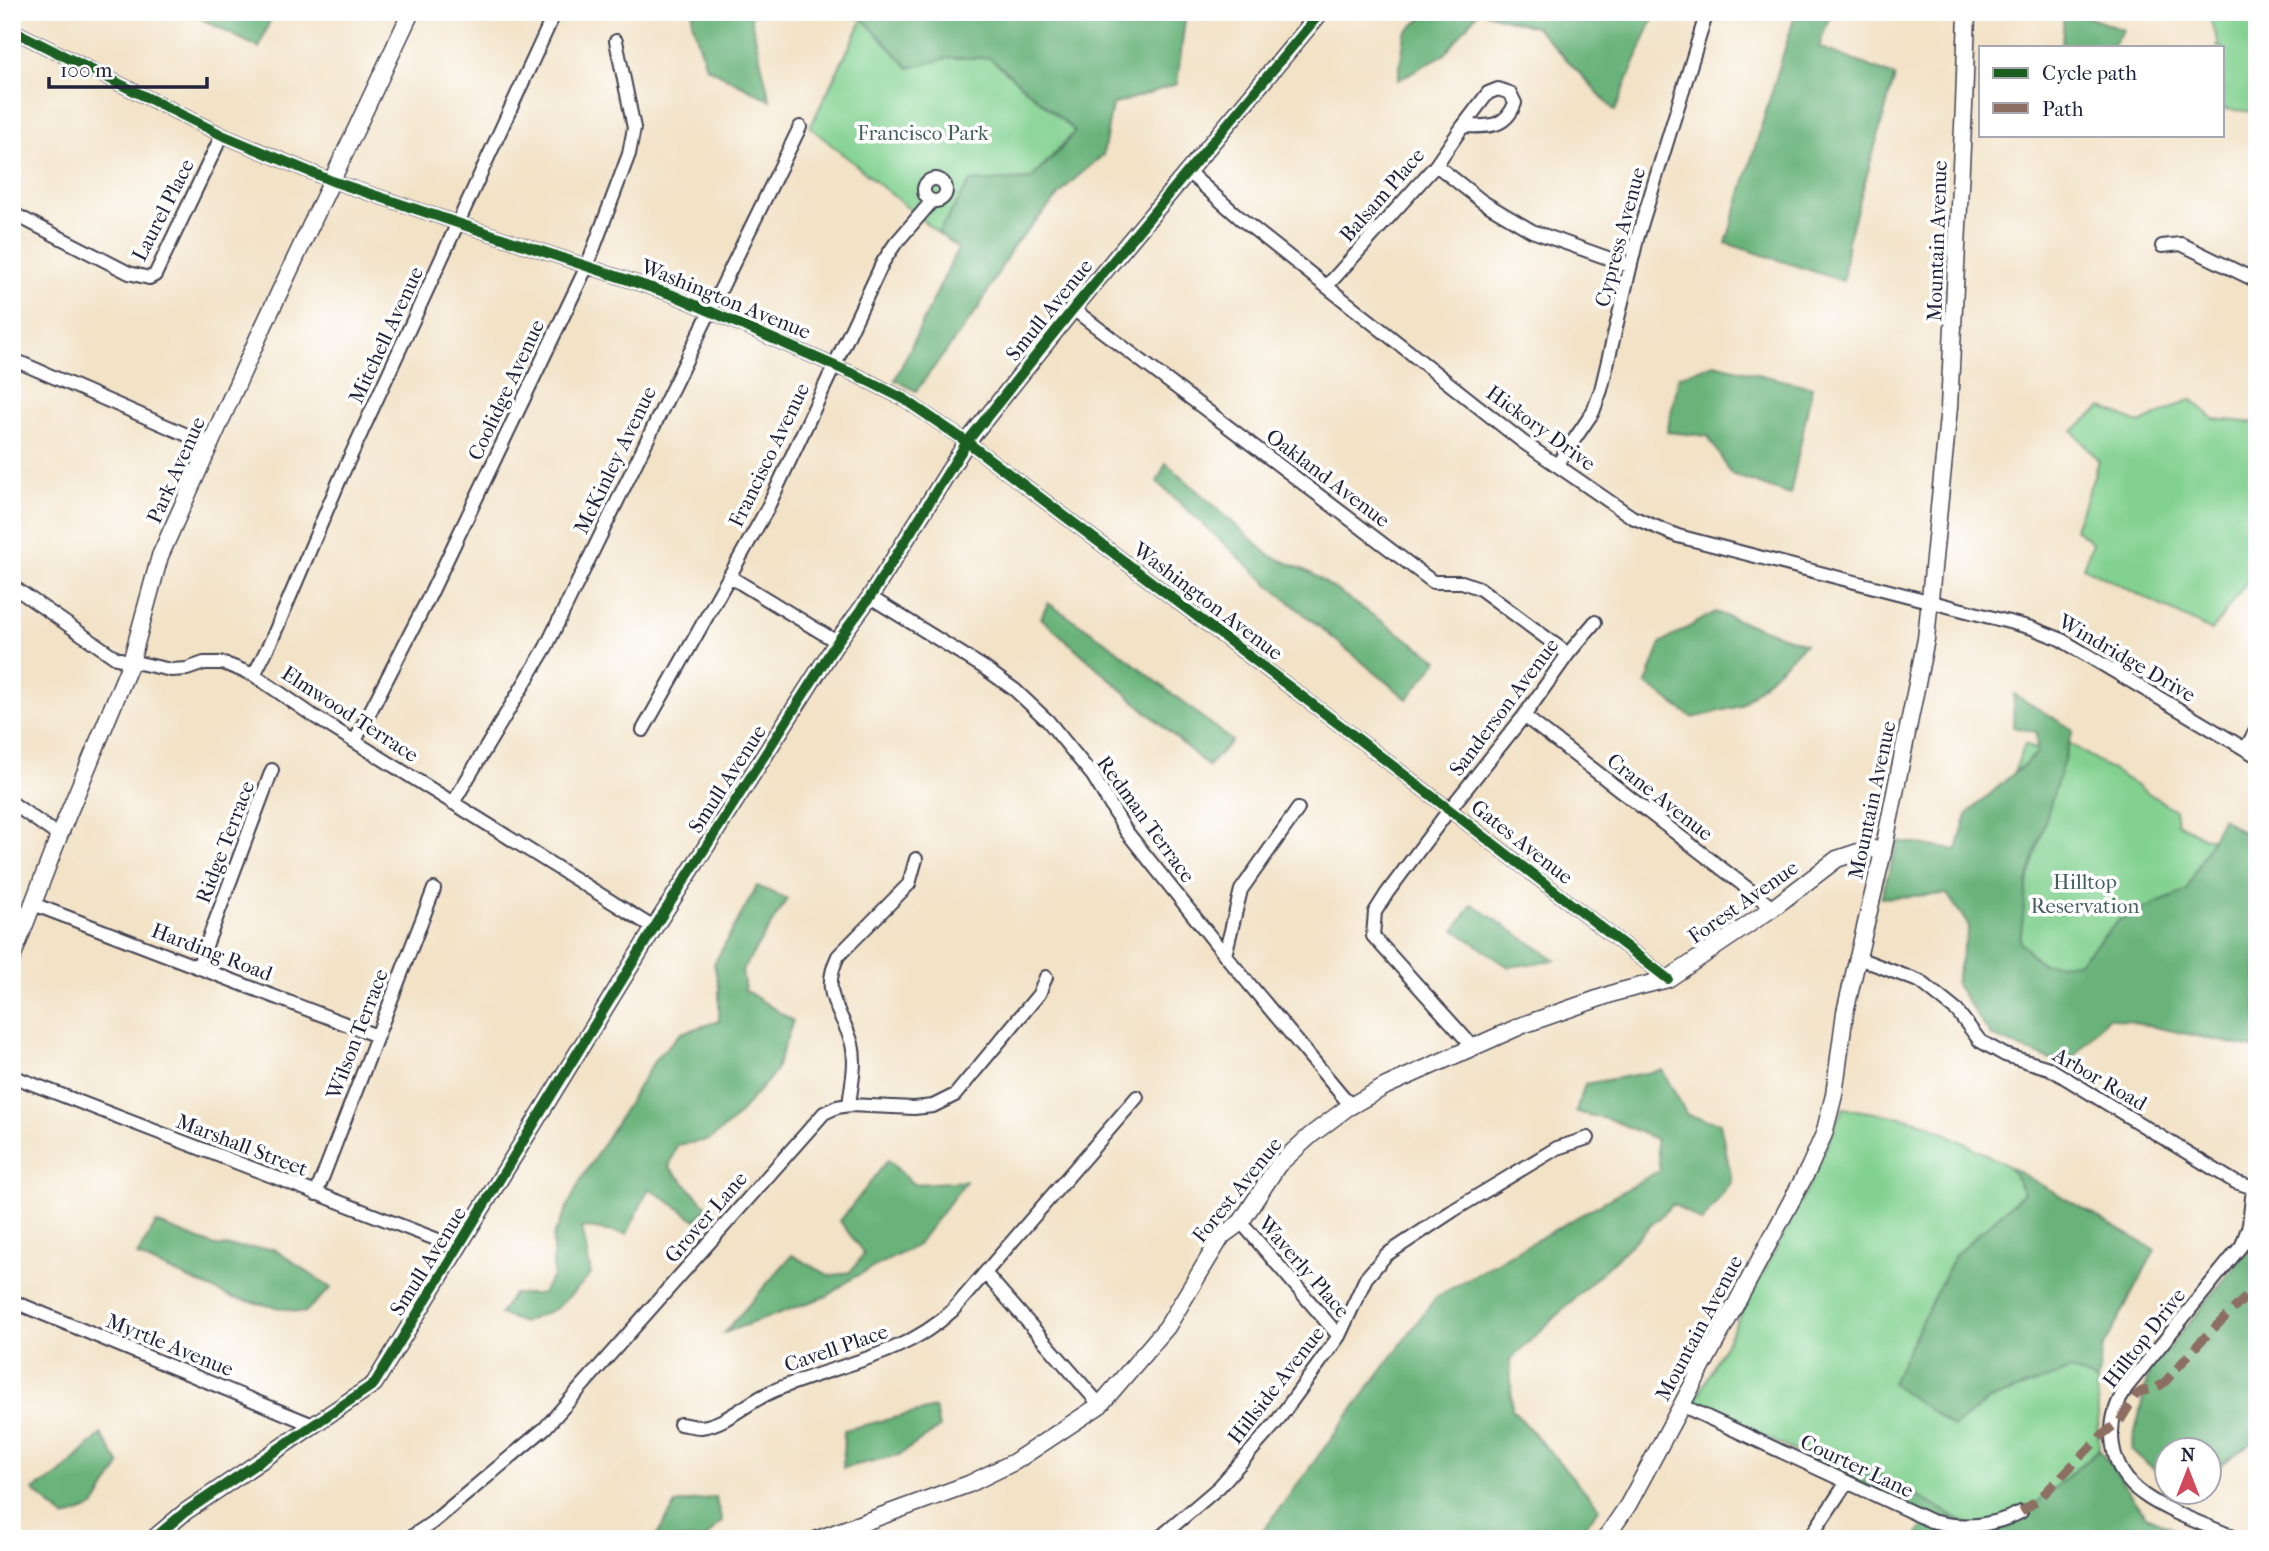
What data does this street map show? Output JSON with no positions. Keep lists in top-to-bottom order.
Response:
{
  "streets": {
    "street": [
      "Balsam Place",
      "Laurel Place",
      "Cypress Avenue",
      "Mountain Avenue",
      "Washington Avenue",
      "Smull Avenue",
      "Mitchell Avenue",
      "Coolidge Avenue",
      "Hickory Drive",
      "Francisco Avenue",
      "McKinley Avenue",
      "Park Avenue",
      "Oakland Avenue",
      "Windridge Drive",
      "Sanderson Avenue",
      "Elmwood Terrace",
      "Crane Avenue",
      "Redman Terrace",
      "Ridge Terrace",
      "Gates Avenue",
      "Forest Avenue",
      "Harding Road",
      "Wilson Terrace",
      "Arbor Road",
      "Marshall Street",
      "Grover Lane",
      "Waverly Place",
      "Hilltop Drive",
      "Myrtle Avenue",
      "Cavell Place",
      "Hillside Avenue",
      "Courter Lane"
    ]
  },
  "crossings": [
    ["Balsam Place", "Hickory Drive"],
    ["Laurel Place", "Washington Avenue"],
    ["Cypress Avenue", "Hickory Drive"],
    ["Mountain Avenue", "Hickory Drive"],
    ["Mountain Avenue", "Windridge Drive"],
    ["Mountain Avenue", "Forest Avenue"],
    ["Mountain Avenue", "Arbor Road"],
    ["Mountain Avenue", "Courter Lane"],
    ["Washington Avenue", "Smull Avenue"],
    ["Washington Avenue", "Mitchell Avenue"],
    ["Washington Avenue", "Coolidge Avenue"],
    ["Washington Avenue", "Francisco Avenue"],
    ["Washington Avenue", "McKinley Avenue"],
    ["Washington Avenue", "Park Avenue"],
    ["Washington Avenue", "Gates Avenue"],
    ["Smull Avenue", "Hickory Drive"],
    ["Smull Avenue", "Oakland Avenue"],
    ["Smull Avenue", "Elmwood Terrace"],
    ["Smull Avenue", "Redman Terrace"],
    ["Smull Avenue", "Marshall Street"],
    ["Smull Avenue", "Myrtle Avenue"],
    ["Mitchell Avenue", "Elmwood Terrace"],
    ["Coolidge Avenue", "Elmwood Terrace"],
    ["Hickory Drive", "Windridge Drive"],
    ["McKinley Avenue", "Elmwood Terrace"],
    ["Park Avenue", "Elmwood Terrace"],
    ["Park Avenue", "Harding Road"],
    ["Oakland Avenue", "Sanderson Avenue"],
    ["Sanderson Avenue", "Crane Avenue"],
    ["Sanderson Avenue", "Gates Avenue"],
    ["Sanderson Avenue", "Forest Avenue"],
    ["Crane Avenue", "Forest Avenue"],
    ["Redman Terrace", "Forest Avenue"],
    ["Ridge Terrace", "Harding Road"],
    ["Gates Avenue", "Forest Avenue"],
    ["Forest Avenue", "Waverly Place"],
    ["Harding Road", "Wilson Terrace"],
    ["Wilson Terrace", "Marshall Street"],
    ["Arbor Road", "Hilltop Drive"],
    ["Waverly Place", "Hillside Avenue"]
  ],
  "parks": ["Francisco Park", "Hilltop Reservation"],
  "legend": ["Cycle path", "Path"],
  "scale_bar": "100 m",
  "north": "top"
}
